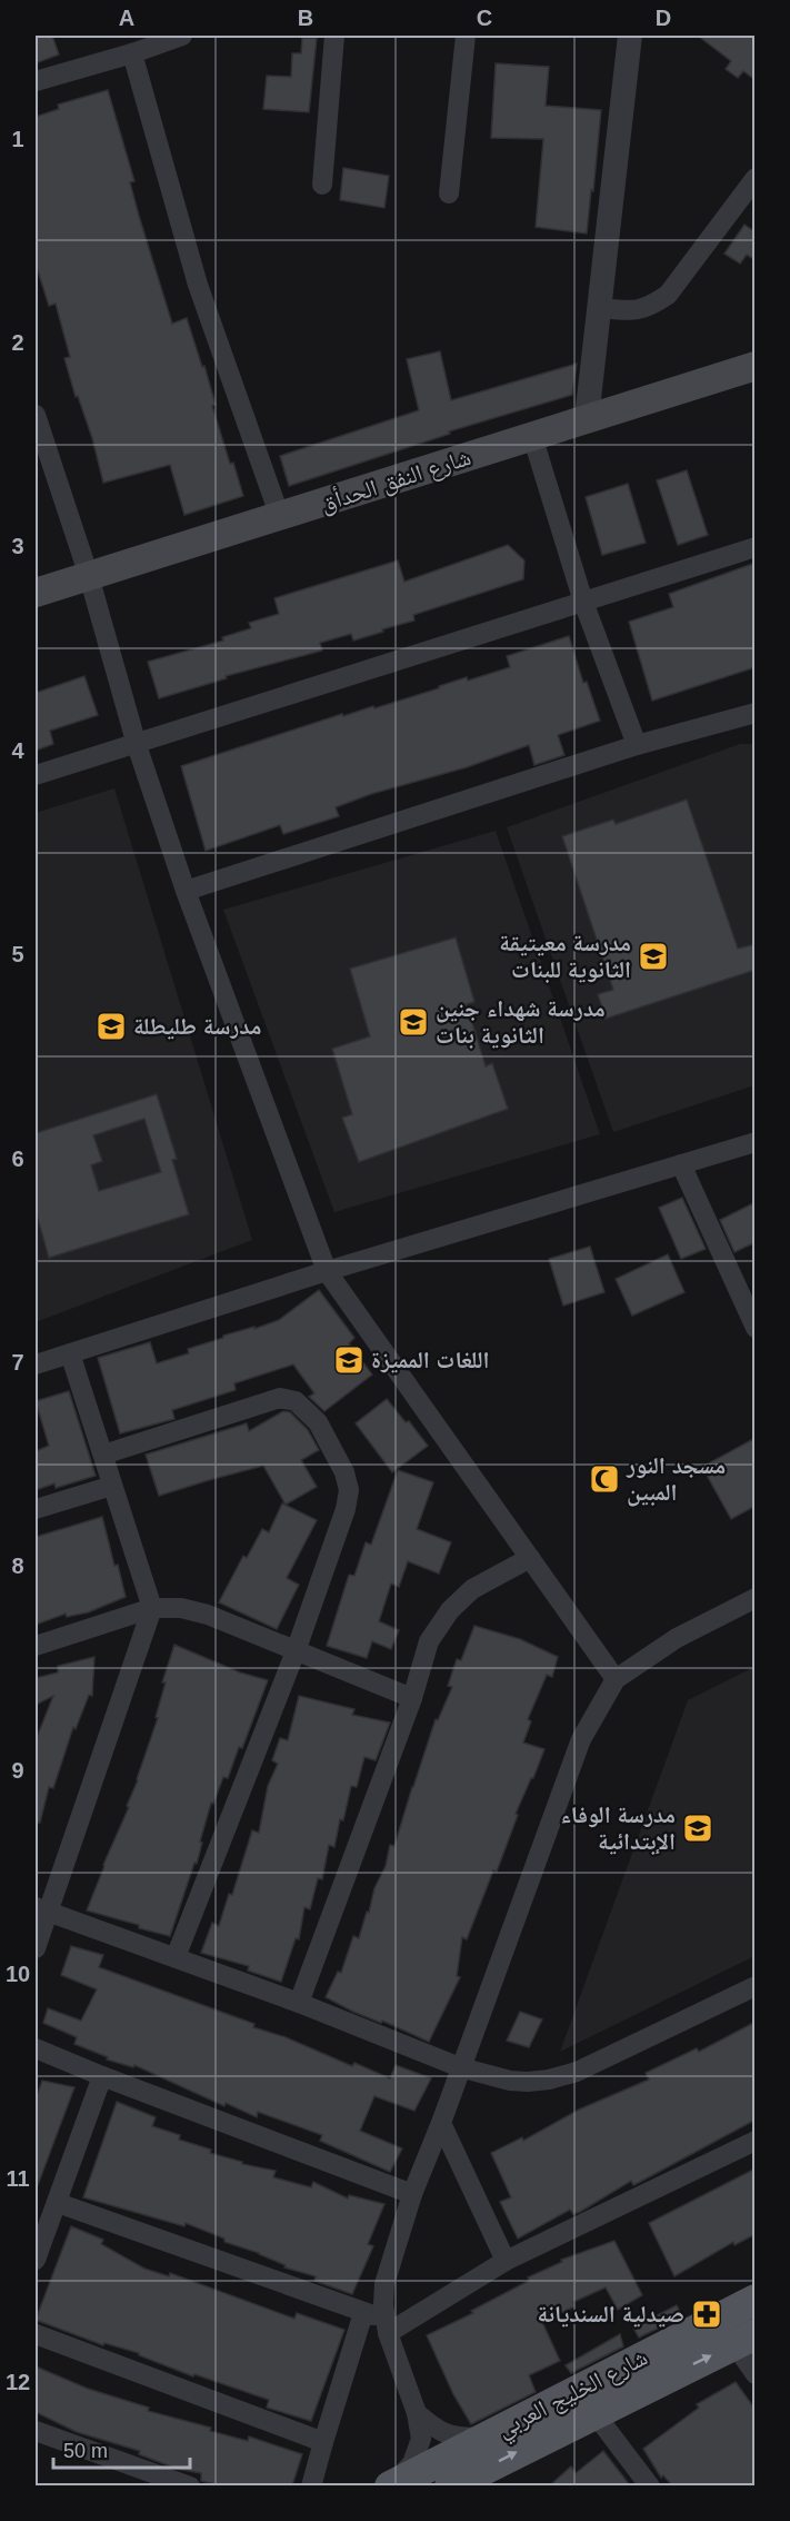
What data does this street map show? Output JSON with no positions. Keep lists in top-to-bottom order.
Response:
{
  "streets": {
    "main road": ["شارع النفق الحدأق", "شارع الخليج العربي"]
  },
  "places": {
    "school or university": [
      "مدرسة معيتيقة الثانوية للبنات",
      "مدرسة شهداء جنين الثانوية بنات",
      "مدرسة طليطلة",
      "اللغات المميزة",
      "مدرسة الوفاء الإبتدائية"
    ],
    "mosque": ["مسجد النور المبين"],
    "pharmacy": ["صيدلية السنديانة"]
  },
  "scale_bar": "50 m",
  "grid": {
    "columns": [
      "A",
      "B",
      "C",
      "D"
    ],
    "rows": [
      "1",
      "2",
      "3",
      "4",
      "5",
      "6",
      "7",
      "8",
      "9",
      "10",
      "11",
      "12"
    ]
  }
}
